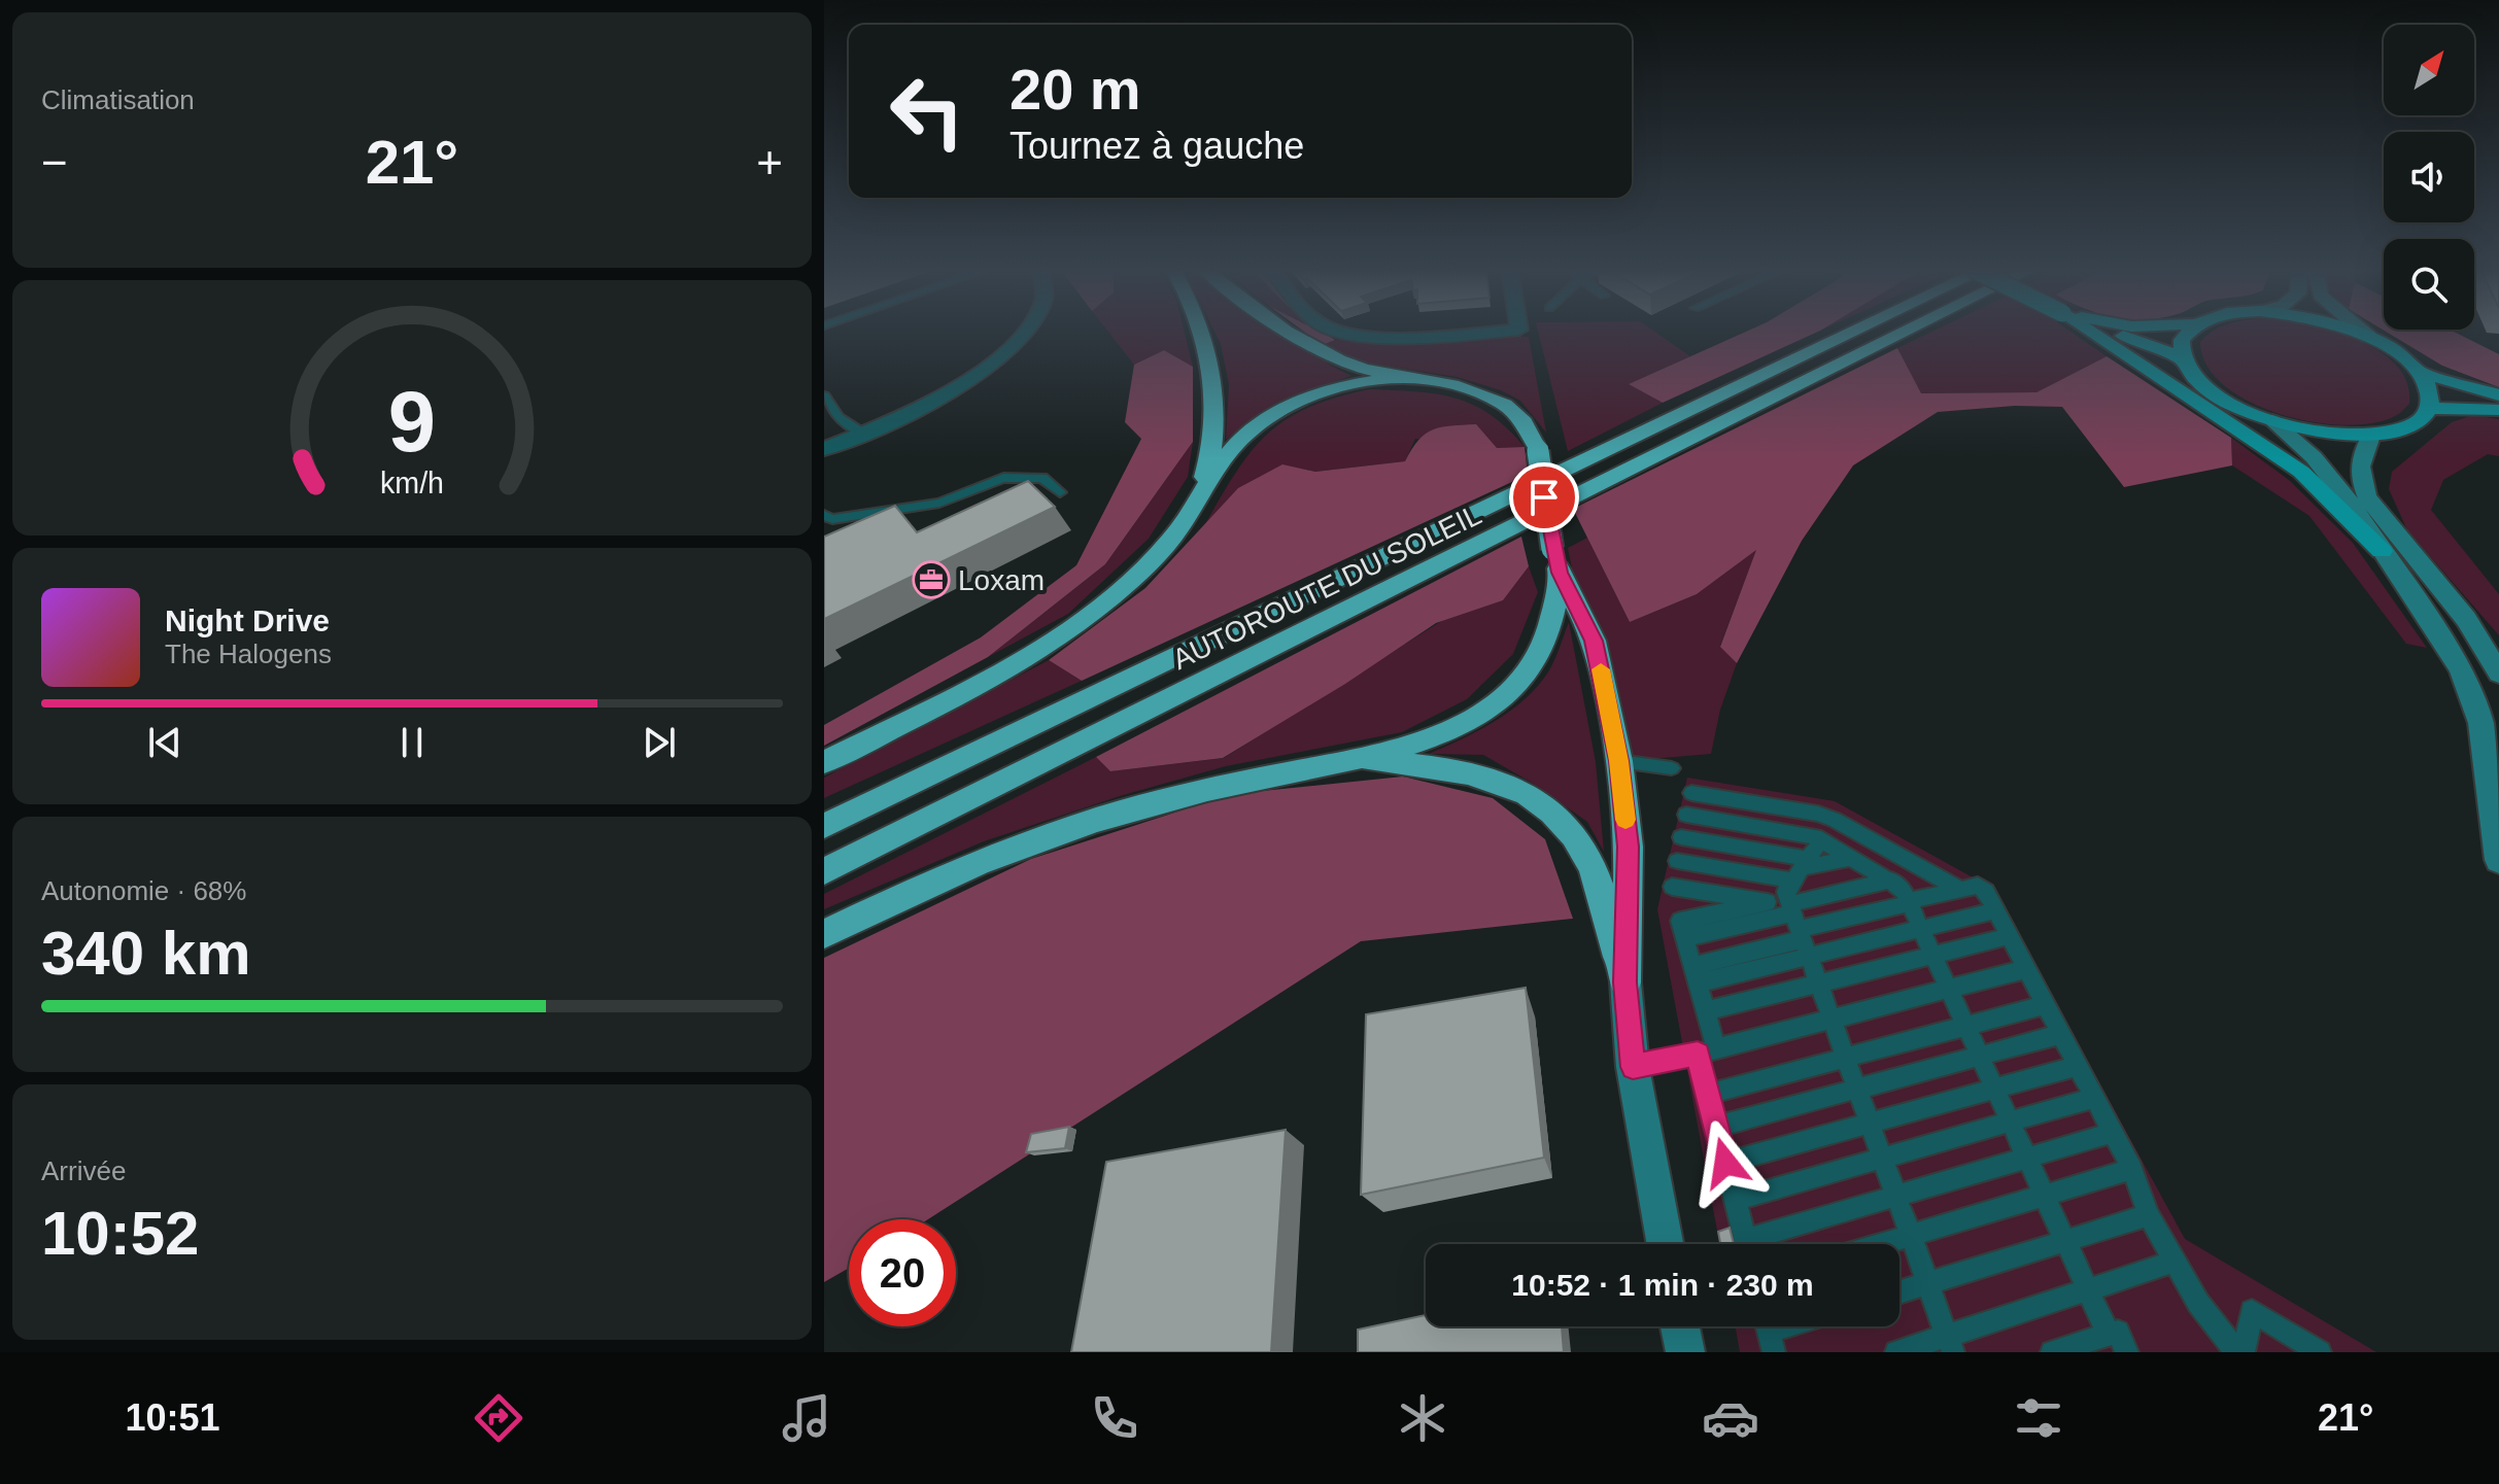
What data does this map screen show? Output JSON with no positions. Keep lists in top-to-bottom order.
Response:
{
  "streets": {
    "highway": ["AUTOROUTE DU SOLEIL"]
  },
  "places": {
    "office": ["Loxam"]
  },
  "north": "top right",
  "page": {
    "tile": [
      "Climatisation",
      ["Autonomie · 68%", "340 km"],
      ["Arrivée", "10:52"]
    ],
    "turn": ["20 m", "Tournez à gauche"],
    "heat": ["−", "21°", "+"],
    "song": ["Night Drive", "The Halogens"],
    "limit": "20",
    "trip": "10:52 · 1 min · 230 m",
    "tabs": ["10:51", "21°"],
    "gauge": ["9", "km/h"]
  }
}
